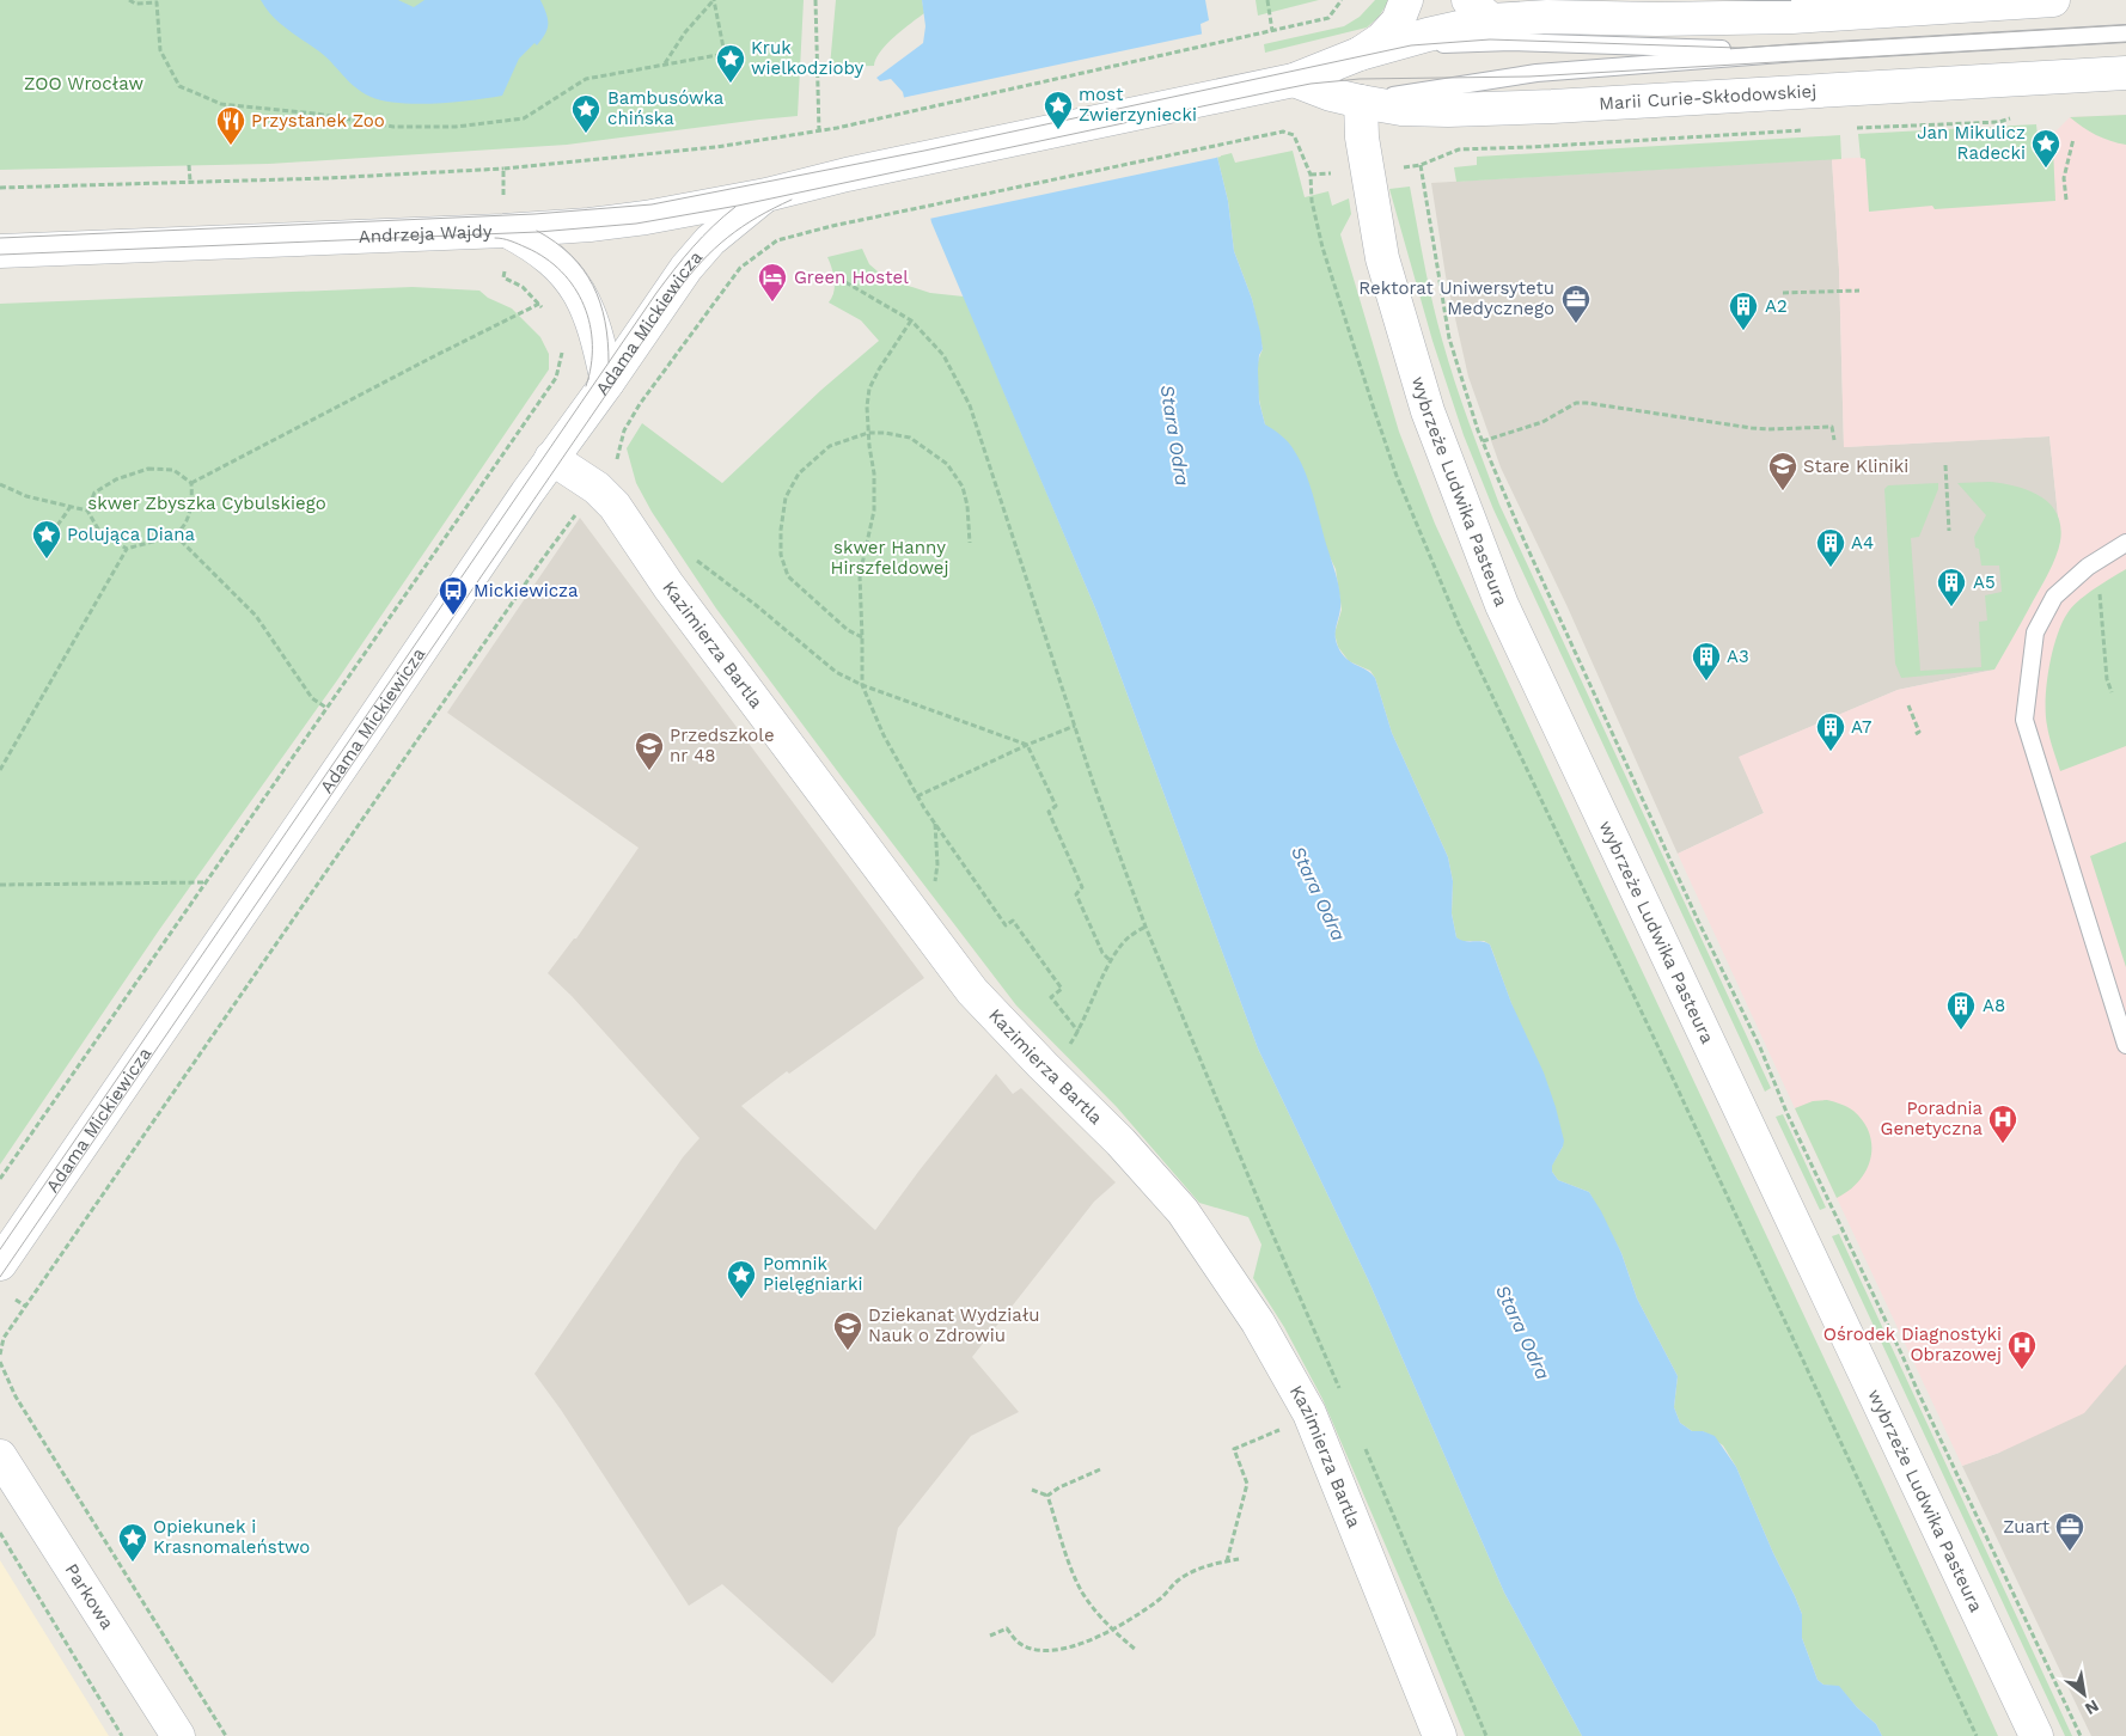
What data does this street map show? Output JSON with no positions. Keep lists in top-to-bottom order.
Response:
{
  "streets": {
    "main road": [
      "Marii Curie-Skłodowskiej",
      "Andrzeja Wajdy",
      "Adama Mickiewicza",
      "wybrzeże Ludwika Pasteura",
      "Kazimierza Bartla",
      "Parkowa"
    ]
  },
  "crossings": [
    ["Marii Curie-Skłodowskiej", "Andrzeja Wajdy"],
    ["Marii Curie-Skłodowskiej", "wybrzeże Ludwika Pasteura"],
    ["Andrzeja Wajdy", "Adama Mickiewicza"],
    ["Adama Mickiewicza", "Kazimierza Bartla"]
  ],
  "water": ["Stara Odra"],
  "parks": ["ZOO Wrocław", "skwer Zbyszka Cybulskiego", "skwer Hanny Hirszfeldowej"],
  "places": {
    "place": [
      "Kruk wielkodzioby",
      "most Zwierzyniecki",
      "Bambusówka chińska",
      "Jan Mikulicz Radecki",
      "Polująca Diana",
      "Pomnik Pielęgniarki",
      "Opiekunek i Krasnomaleństwo"
    ],
    "restaurant": ["Przystanek Zoo"],
    "hotel": ["Green Hostel"],
    "office": ["Rektorat Uniwersytetu Medycznego", "Zuart"],
    "building": [
      "A2",
      "A4",
      "A5",
      "A3",
      "A7",
      "A8"
    ],
    "school or university": ["Stare Kliniki", "Przedszkole nr 48", "Dziekanat Wydziału Nauk o Zdrowiu"],
    "bus stop": ["Mickiewicza"],
    "hospital": ["Poradnia Genetyczna", "Ośrodek Diagnostyki Obrazowej"]
  },
  "north": "bottom right"
}
